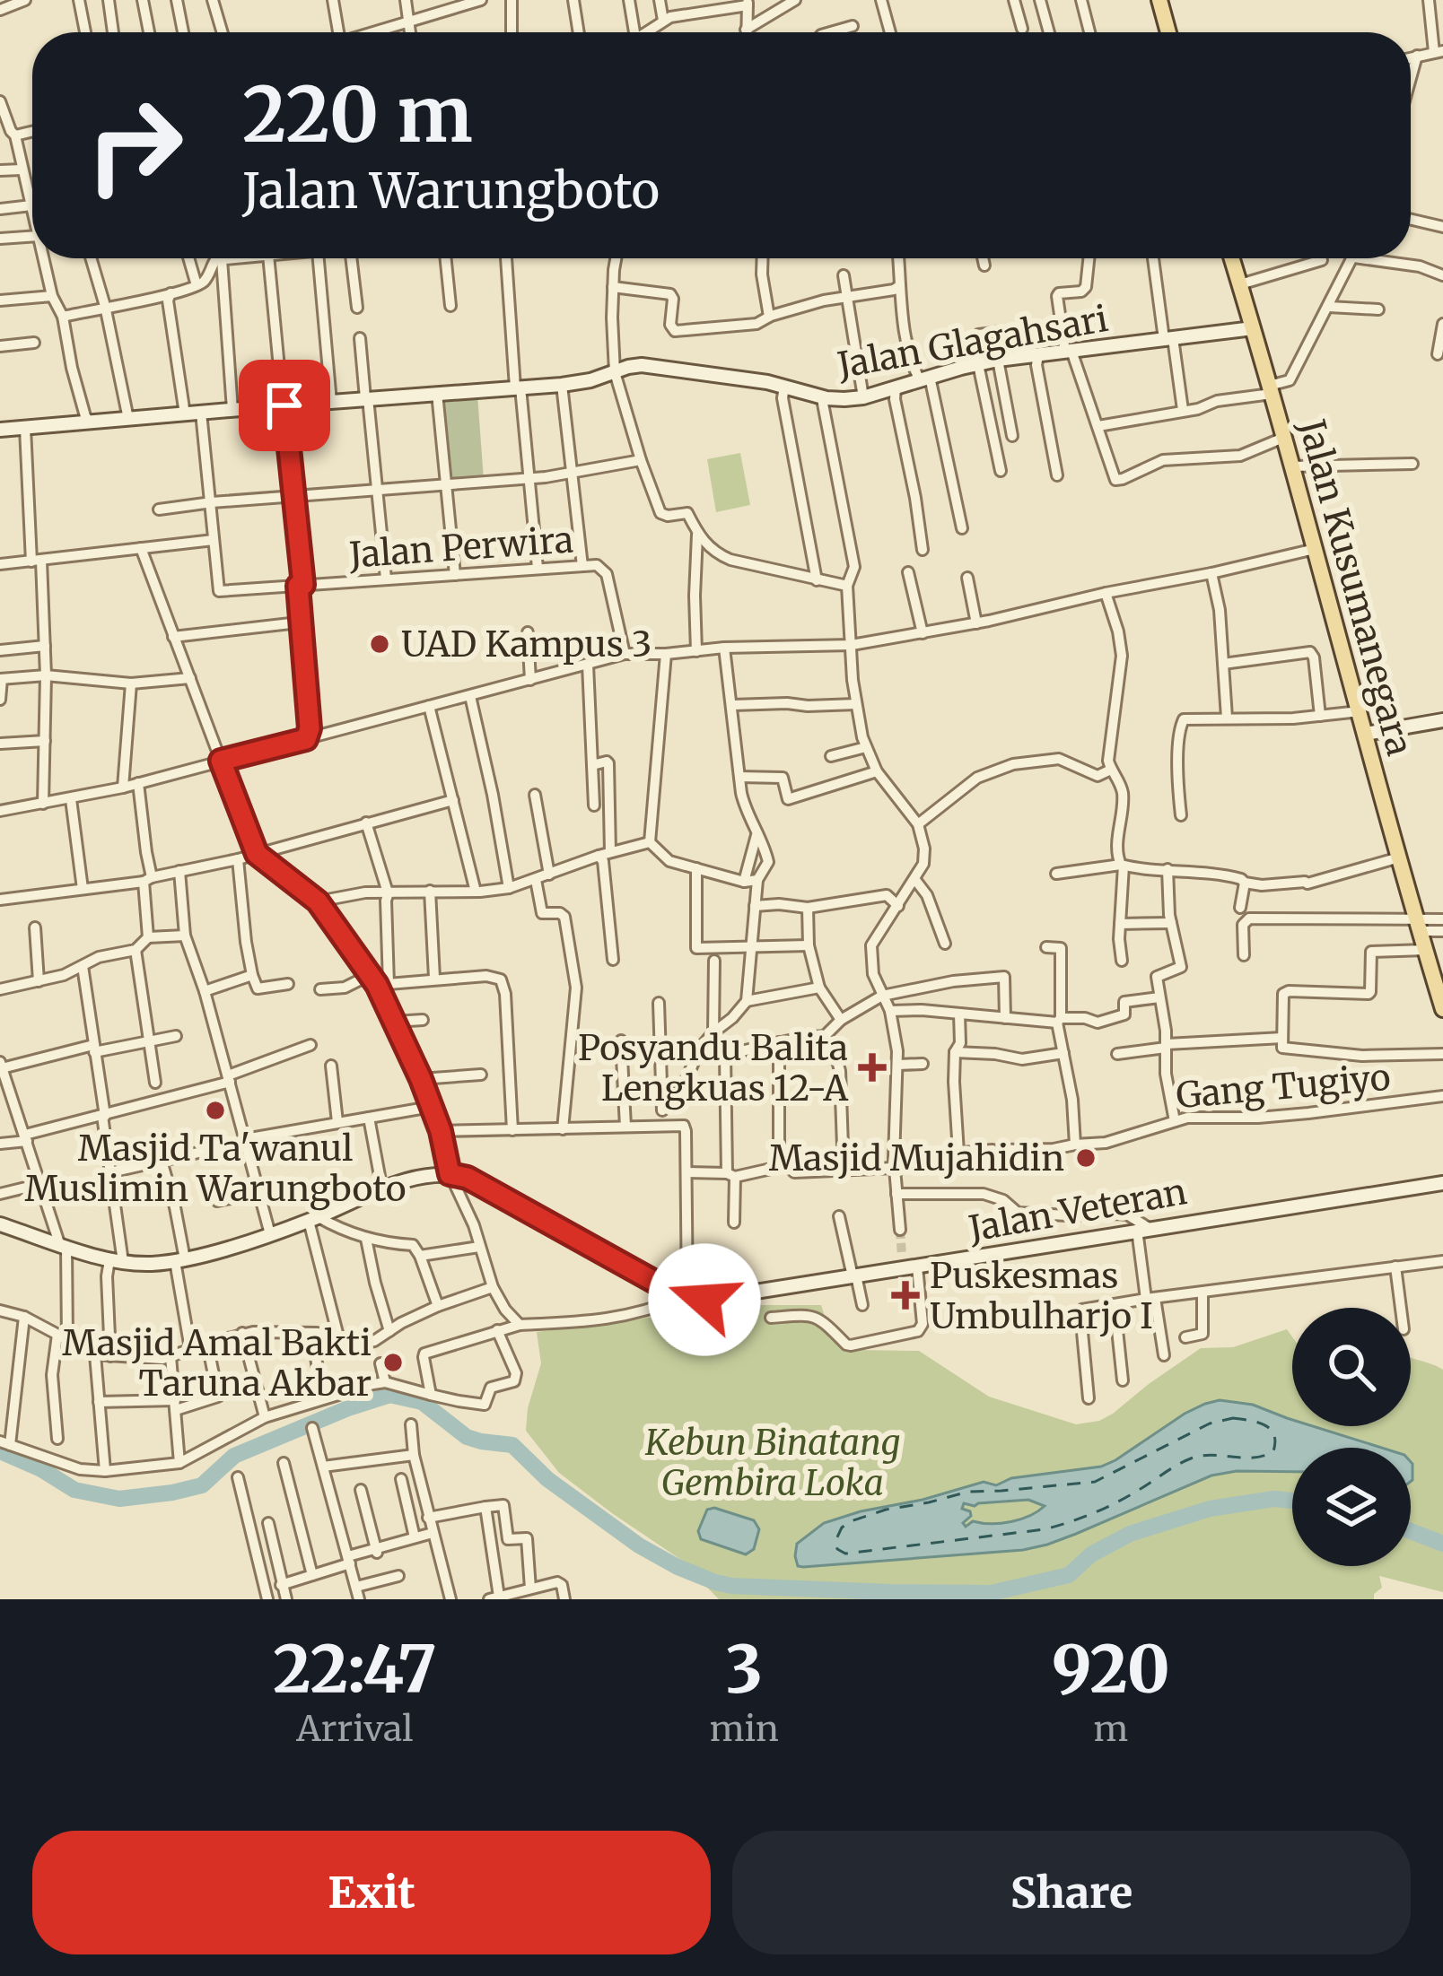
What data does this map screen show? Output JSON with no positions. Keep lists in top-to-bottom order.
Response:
{
  "streets": {
    "main road": ["Jalan Glagahsari", "Jalan Kusumanegara", "Jalan Veteran"],
    "street": ["Jalan Perwira", "Gang Tugiyo"]
  },
  "crossings": [
    ["Jalan Glagahsari", "Jalan Perwira"],
    ["Jalan Glagahsari", "Jalan Kusumanegara"]
  ],
  "parks": ["Kebun Binatang Gembira Loka"],
  "places": {
    "other": [
      "UAD Kampus 3",
      "Masjid Ta'wanul Muslimin Warungboto",
      "Masjid Mujahidin",
      "Masjid Amal Bakti Taruna Akbar"
    ],
    "health": ["Posyandu Balita Lengkuas 12-A", "Puskesmas Umbulharjo I"]
  },
  "page": {
    "turn": ["220 m", "Jalan Warungboto"],
    "eta": [
      "22:47",
      "Arrival",
      "3",
      "min",
      "920",
      "m"
    ],
    "buttons": ["Exit", "Share"]
  }
}
